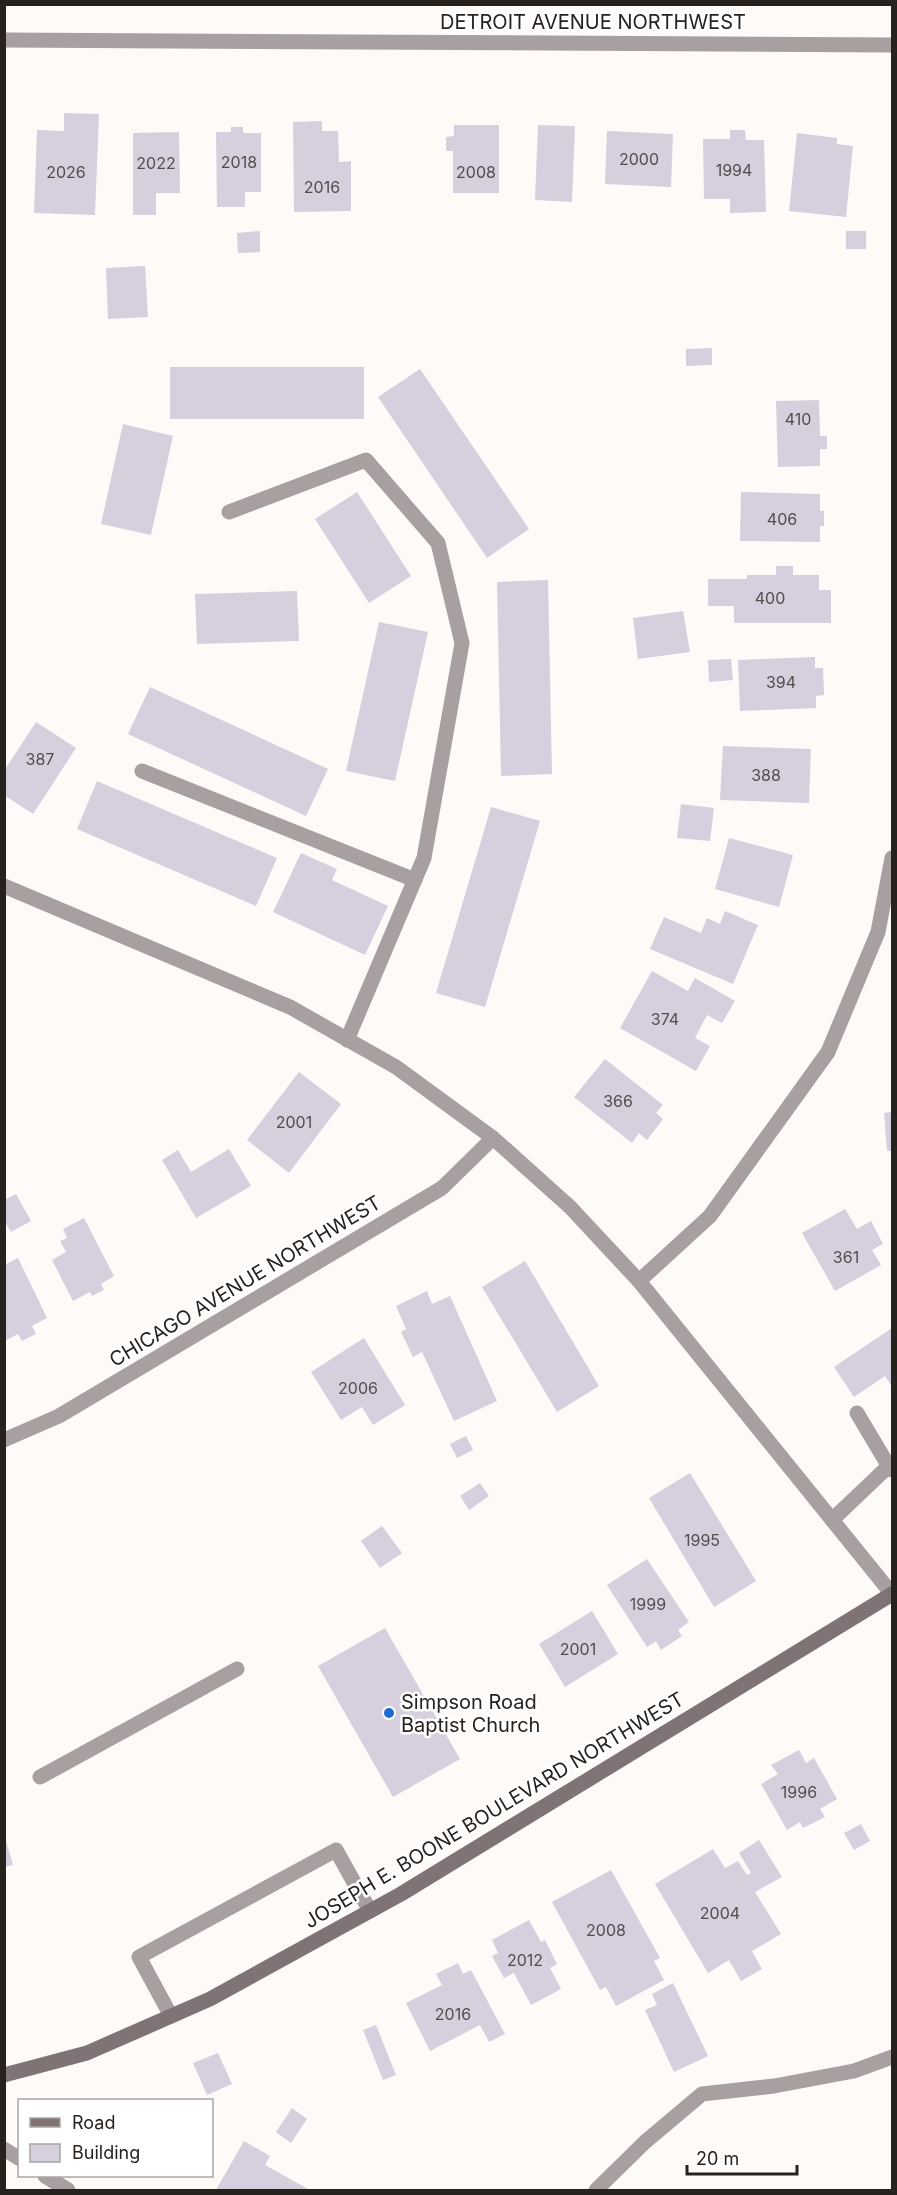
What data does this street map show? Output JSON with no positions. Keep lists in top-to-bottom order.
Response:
{
  "streets": {
    "main road": ["JOSEPH E. BOONE BOULEVARD NORTHWEST"],
    "street": ["DETROIT AVENUE NORTHWEST", "CHICAGO AVENUE NORTHWEST"]
  },
  "places": ["Simpson Road Baptist Church"],
  "house_numbers": [
    "2000",
    "2018",
    "2022",
    "1994",
    "2026",
    "2008",
    "2016",
    "410",
    "406",
    "400",
    "394",
    "387",
    "388",
    "374",
    "366",
    "2001",
    "361",
    "2006",
    "1995",
    "1999",
    "2001",
    "1996",
    "2004",
    "2008",
    "2012",
    "2016"
  ],
  "legend": ["Road", "Building"],
  "scale_bar": "20 m"
}
